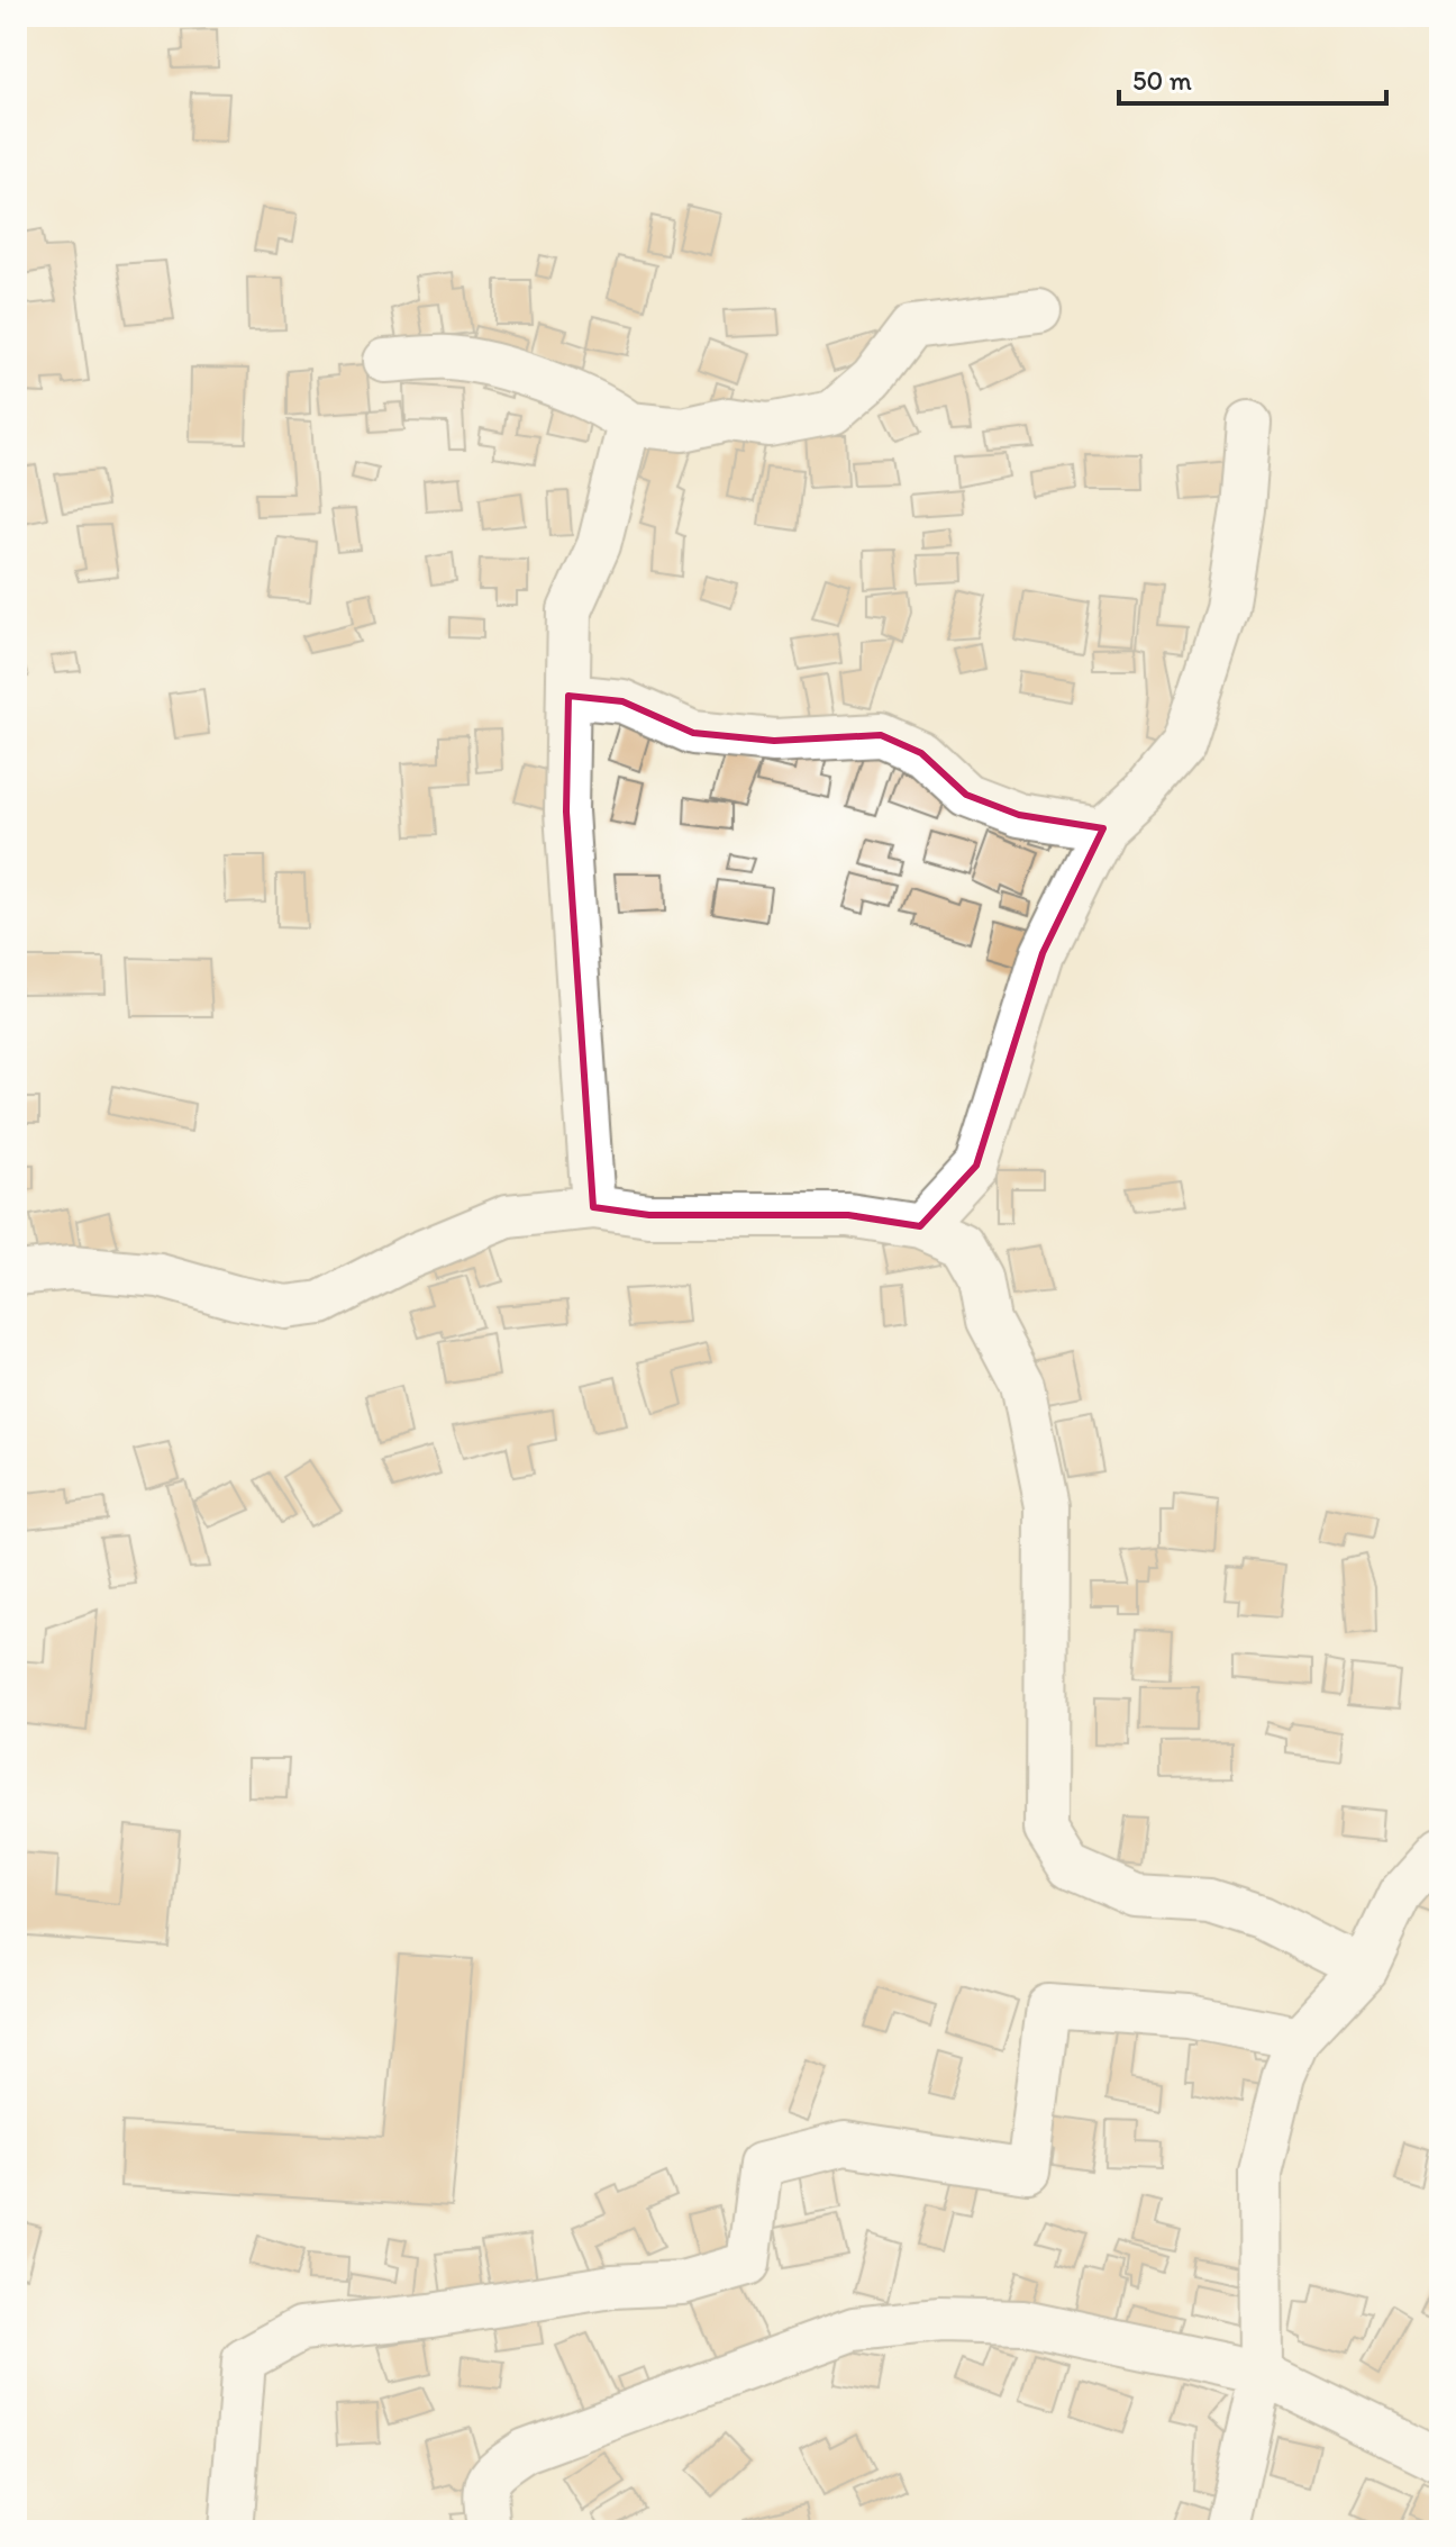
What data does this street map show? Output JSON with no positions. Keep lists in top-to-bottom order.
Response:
{
  "scale_bar": "50 m"
}
